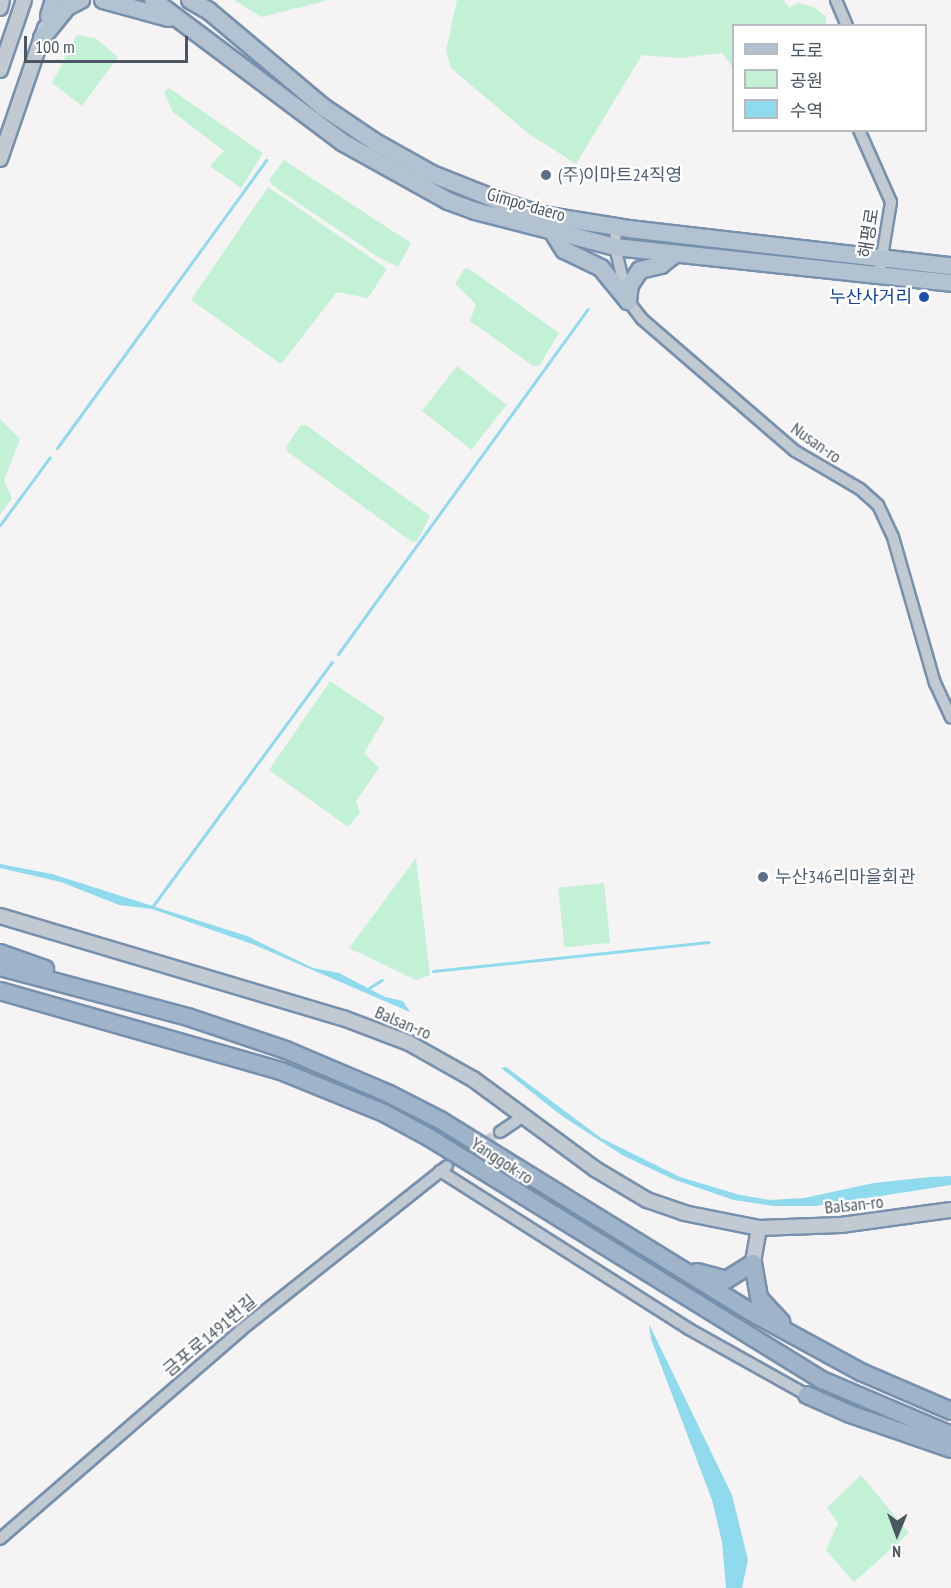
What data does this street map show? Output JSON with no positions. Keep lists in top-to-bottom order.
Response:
{
  "streets": {
    "highway": ["Yanggok-ro"],
    "main road": ["Gimpo-daero"],
    "street": [
      "해평로",
      "Nusan-ro",
      "Balsan-ro",
      "금포로1491번길"
    ]
  },
  "crossings": [
    ["Gimpo-daero", "해평로"],
    ["Gimpo-daero", "Nusan-ro"]
  ],
  "places": ["(주)이마트24직영", "누산사거리", "누산346리마을회관"],
  "legend": ["도로", "공원", "수역"],
  "scale_bar": "100 m",
  "north": "bottom"
}
